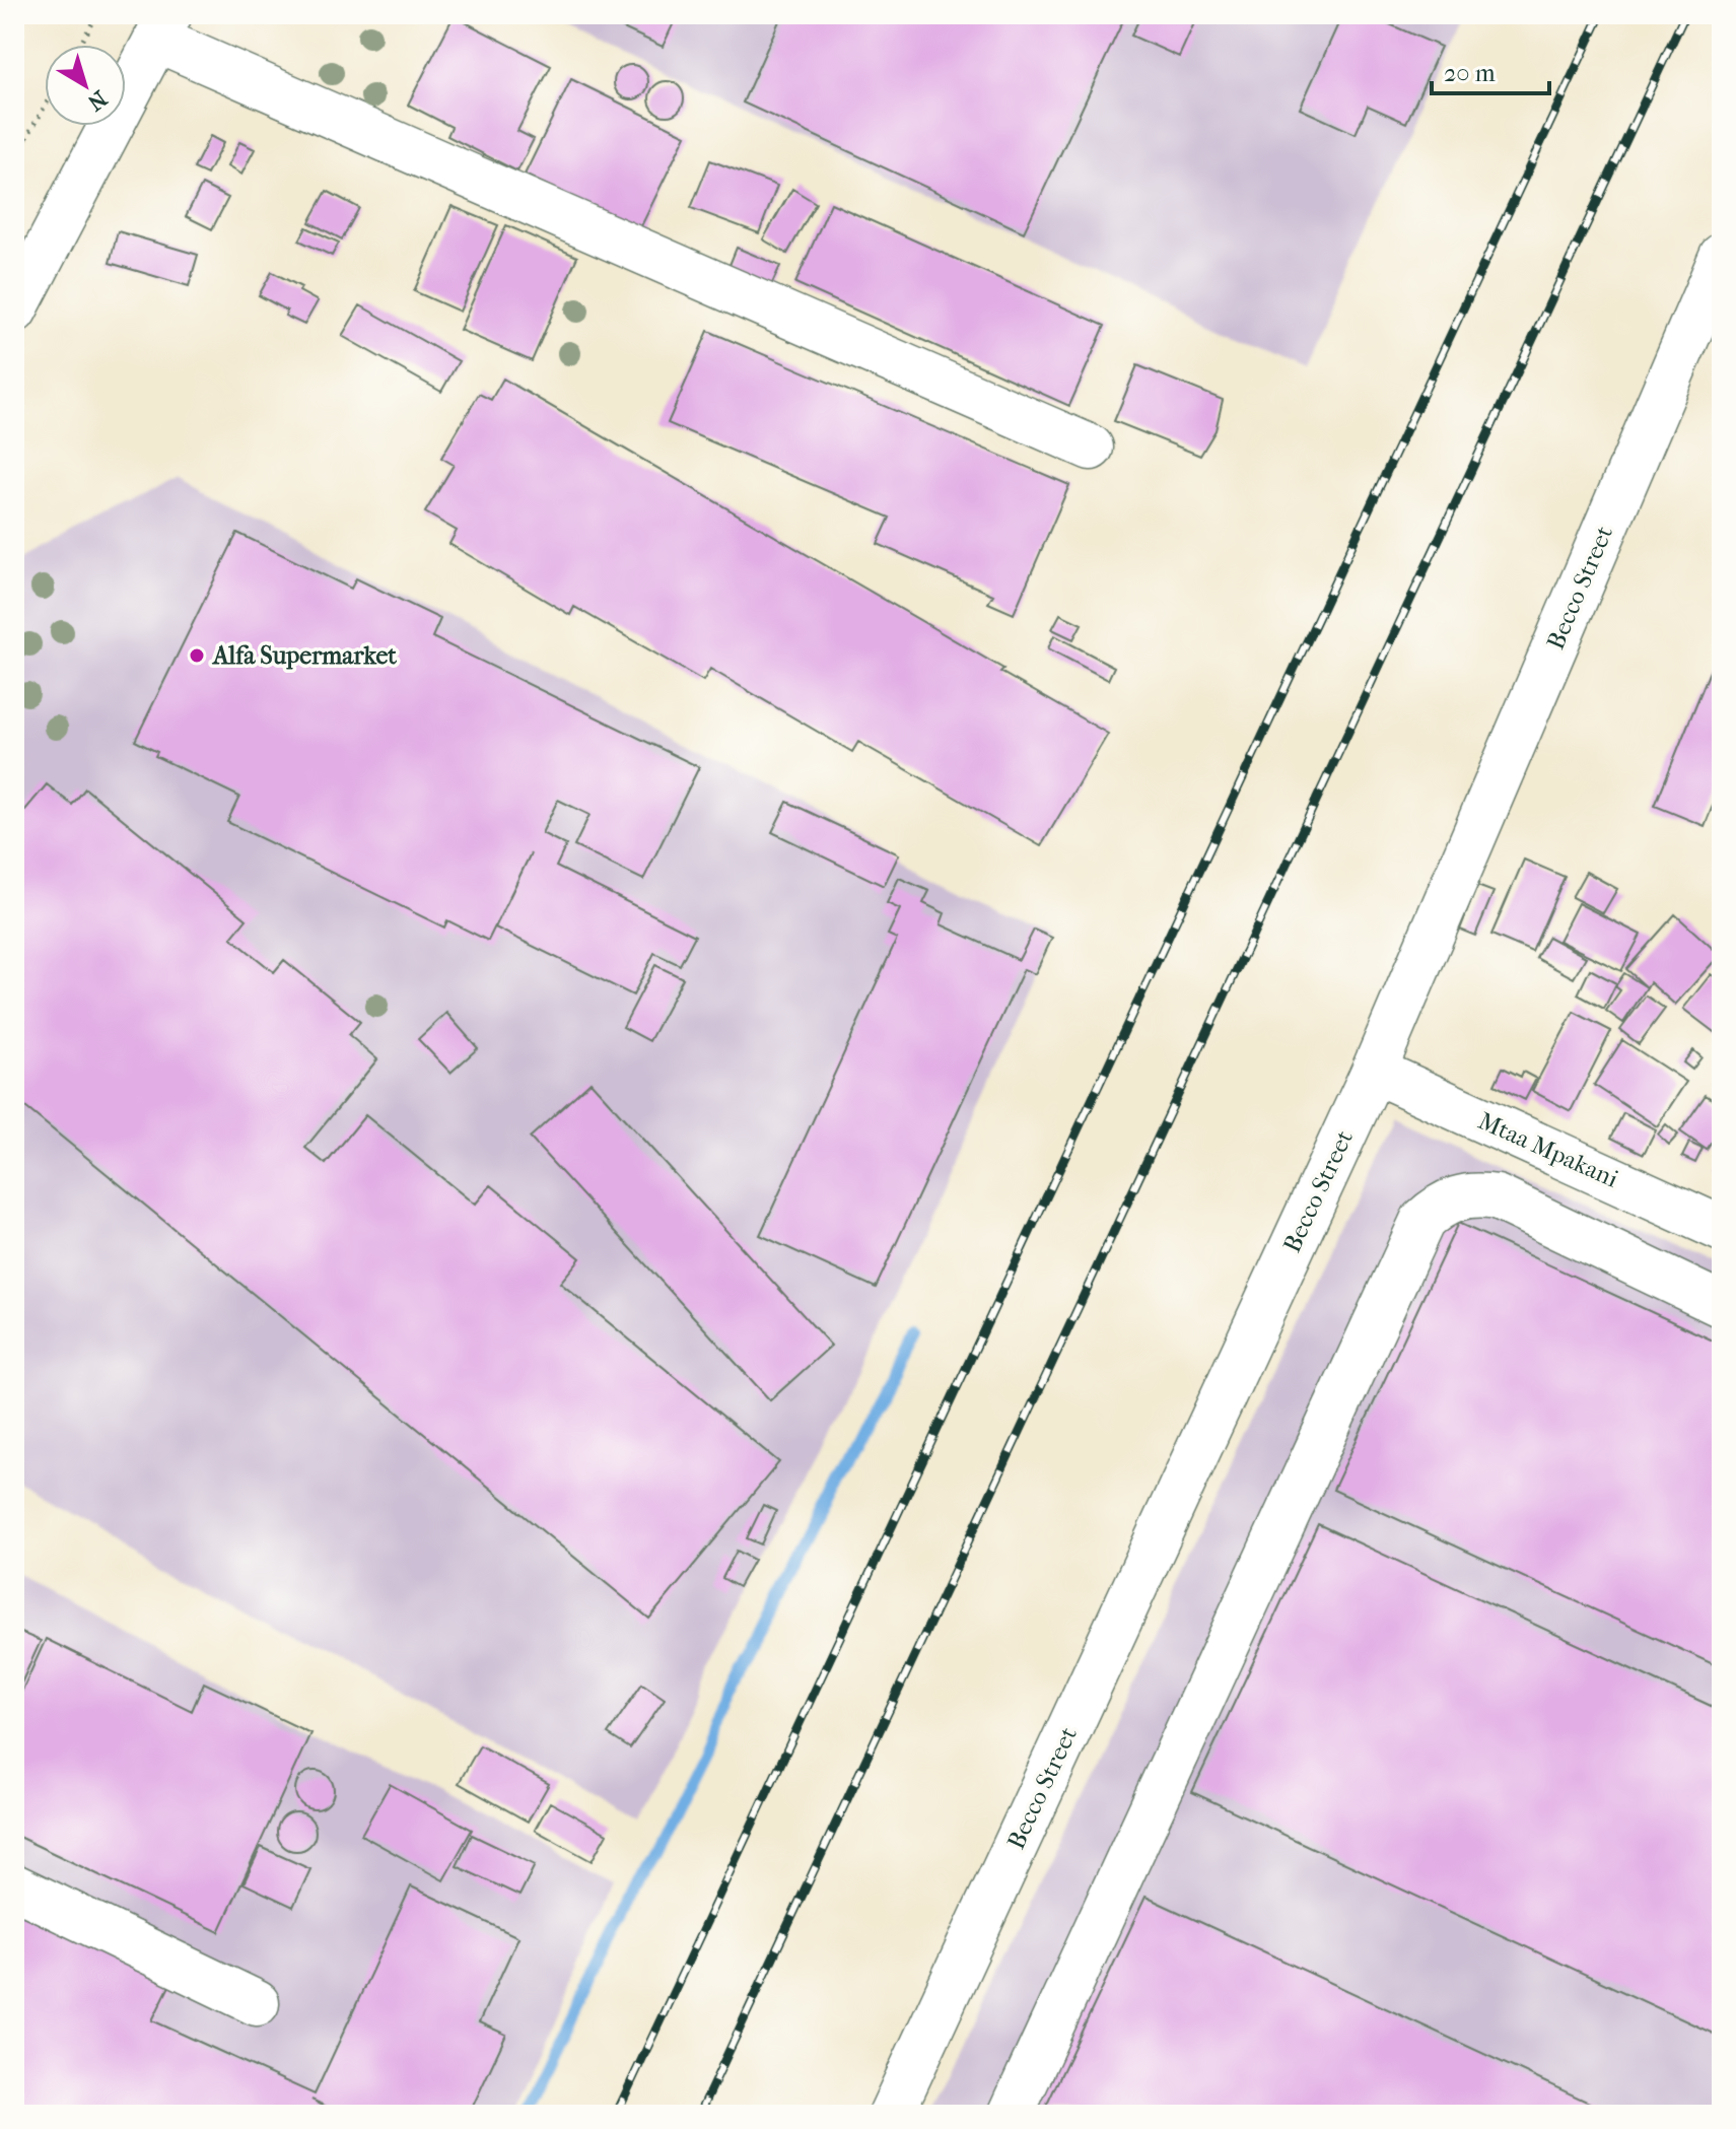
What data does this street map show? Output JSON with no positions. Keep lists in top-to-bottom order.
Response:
{
  "streets": {
    "street": ["Becco Street", "Mtaa Mpakani"]
  },
  "crossings": [
    ["Becco Street", "Mtaa Mpakani"]
  ],
  "places": ["Alfa Supermarket"],
  "scale_bar": "20 m",
  "north": "bottom right"
}
